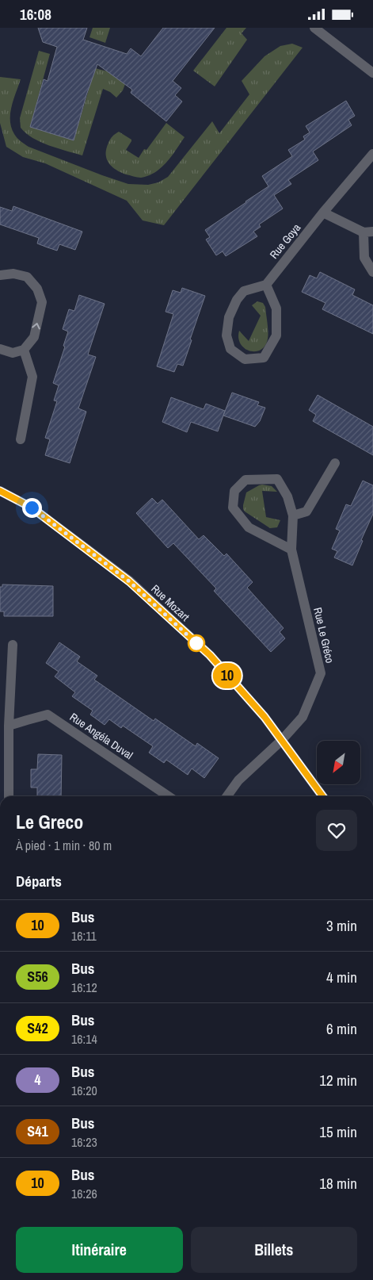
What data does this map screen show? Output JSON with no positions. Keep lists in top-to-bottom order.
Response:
{
  "streets": {
    "street": [
      "Rue Goya",
      "Rue Mozart",
      "Rue Le Gréco",
      "Rue Angéla Duval"
    ]
  },
  "crossings": [
    ["Rue Mozart", "Rue Le Gréco"]
  ],
  "lines": ["bus line 10"],
  "north": "bottom left",
  "page": {
    "status": "16:08",
    "on_map": "10",
    "heading": [
      ["Le Greco", "À pied · 1 min · 80 m"],
      "Départs"
    ],
    "list": [
      {
        "mark": "10",
        "name": "Bus",
        "note": "16:11",
        "value": "3 min"
      },
      {
        "mark": "S56",
        "name": "Bus",
        "note": "16:12",
        "value": "4 min"
      },
      {
        "mark": "S42",
        "name": "Bus",
        "note": "16:14",
        "value": "6 min"
      },
      {
        "mark": "4",
        "name": "Bus",
        "note": "16:20",
        "value": "12 min"
      },
      {
        "mark": "S41",
        "name": "Bus",
        "note": "16:23",
        "value": "15 min"
      },
      {
        "mark": "10",
        "name": "Bus",
        "note": "16:26",
        "value": "18 min"
      }
    ],
    "buttons": ["Itinéraire", "Billets"]
  }
}
